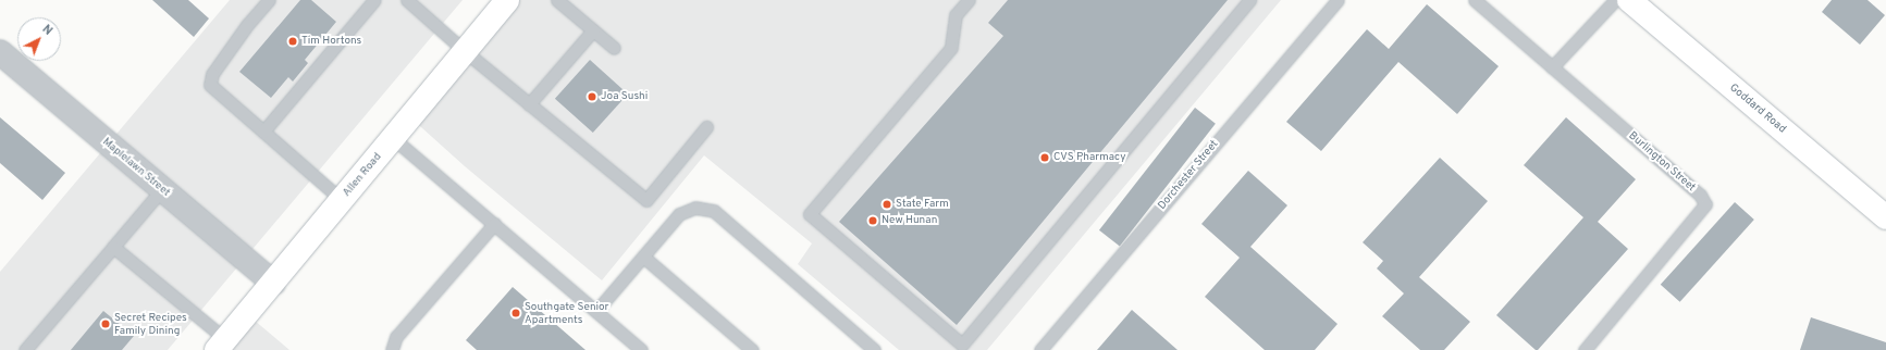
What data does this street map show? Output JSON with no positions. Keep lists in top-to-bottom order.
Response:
{
  "streets": {
    "main road": ["Goddard Road", "Allen Road"],
    "street": ["Maplelawn Street"],
    "lane": ["Burlington Street", "Dorchester Street"]
  },
  "crossings": [
    ["Maplelawn Street", "Allen Road"]
  ],
  "places": [
    "Tim Hortons",
    "Joa Sushi",
    "CVS Pharmacy",
    "State Farm",
    "New Hunan",
    "Southgate Senior Apartments",
    "Secret Recipes Family Dining"
  ],
  "north": "top right"
}
